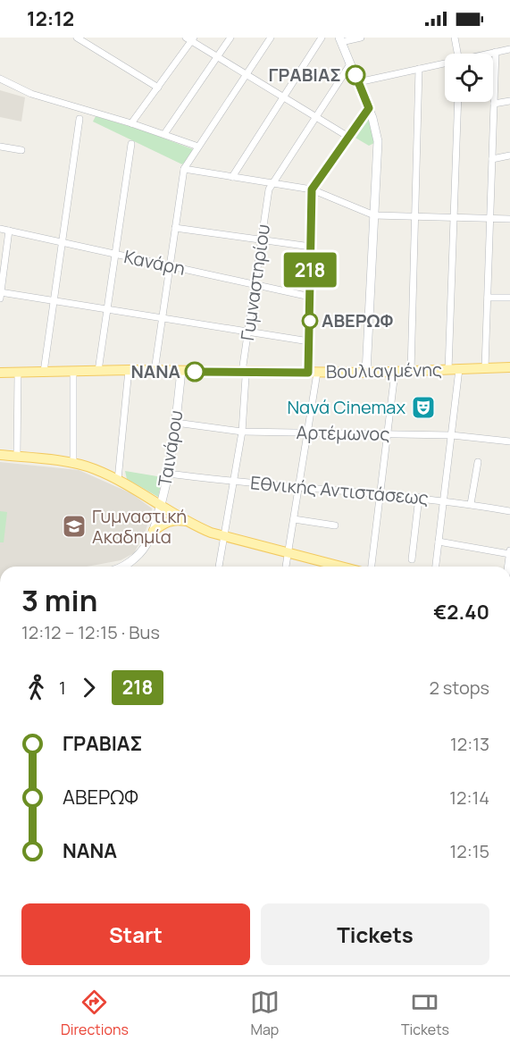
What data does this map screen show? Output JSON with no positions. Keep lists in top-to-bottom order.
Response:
{
  "streets": {
    "main road": ["Βουλιαγμένης"],
    "street": [
      "Κανάρη",
      "Γυμναστηρίου",
      "Αρτέμωνος",
      "Ταινάρου",
      "Εθνικής Αντιστάσεως"
    ]
  },
  "crossings": [
    ["Κανάρη", "Γυμναστηρίου"],
    ["Γυμναστηρίου", "Βουλιαγμένης"],
    ["Γυμναστηρίου", "Αρτέμωνος"],
    ["Γυμναστηρίου", "Εθνικής Αντιστάσεως"],
    ["Βουλιαγμένης", "Ταινάρου"],
    ["Αρτέμωνος", "Ταινάρου"],
    ["Ταινάρου", "Εθνικής Αντιστάσεως"]
  ],
  "places": {
    "other": ["ΓΡΑΒΙΑΣ", "ΑΒΕΡΩΦ", "ΝΑΝΑ"],
    "theatre": ["Νανά Cinemax"],
    "school or university": ["Γυμναστική Ακαδημία"]
  },
  "lines": ["bus line 218"],
  "page": {
    "status": "12:12",
    "on_map": "218",
    "heading": ["3 min", "12:12 – 12:15 · Bus", "€2.40"],
    "legs": ["1", "218", "2 stops"],
    "list": [
      {
        "name": "ΓΡΑΒΙΑΣ",
        "value": "12:13"
      },
      {
        "name": "ΑΒΕΡΩΦ",
        "value": "12:14"
      },
      {
        "name": "ΝΑΝΑ",
        "value": "12:15"
      }
    ],
    "buttons": ["Start", "Tickets"],
    "tabs": ["Directions", "Map", "Tickets"]
  }
}
